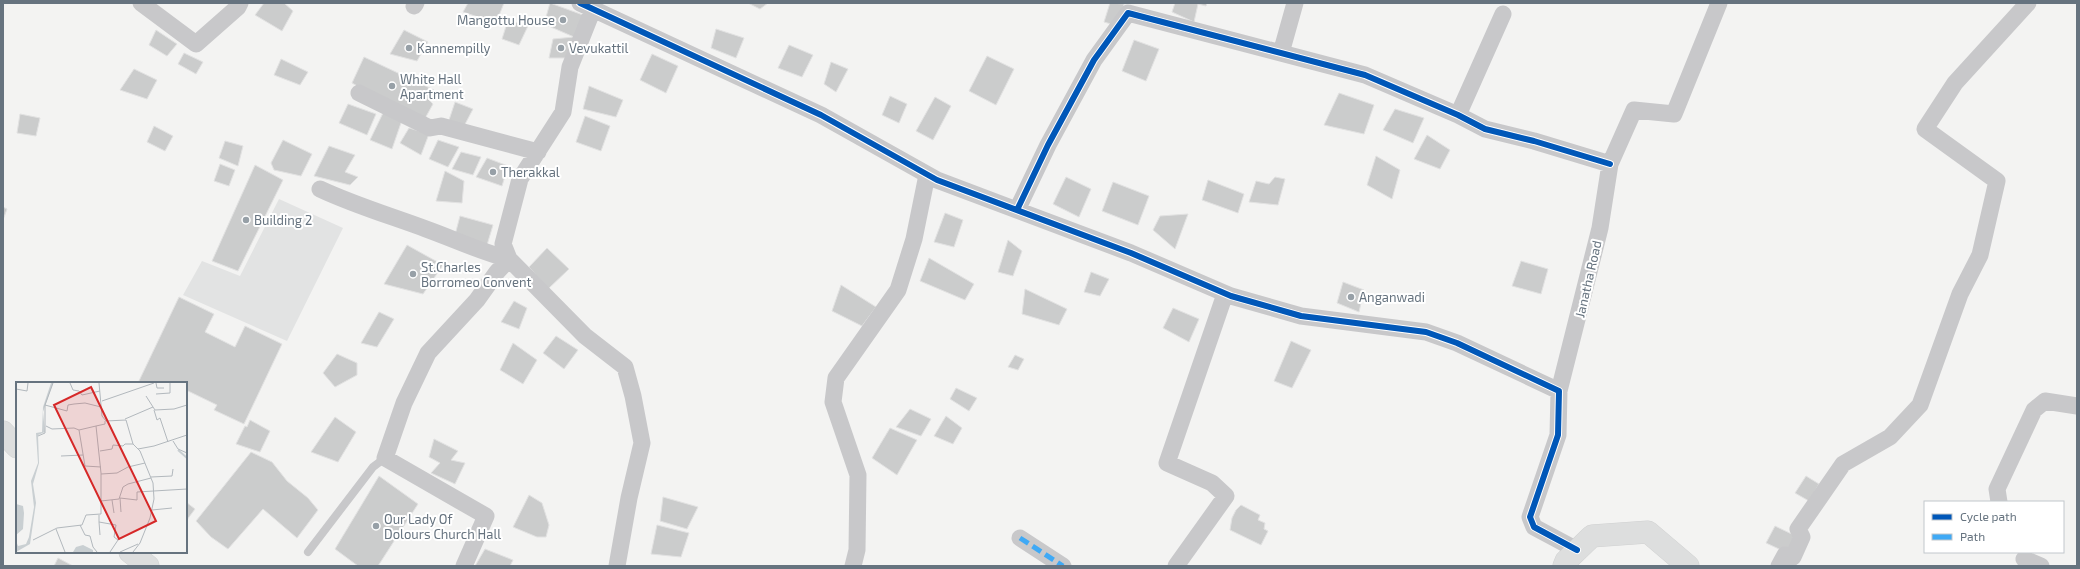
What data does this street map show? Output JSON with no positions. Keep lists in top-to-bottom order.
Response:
{
  "streets": {
    "street": ["Janatha Road"]
  },
  "places": [
    "Mangottu House",
    "Kannempilly",
    "Vevukattil",
    "White Hall Apartment",
    "Therakkal",
    "Building 2",
    "St.Charles Borromeo Convent",
    "Anganwadi",
    "Our Lady Of Dolours Church Hall"
  ],
  "legend": ["Cycle path", "Path"]
}
